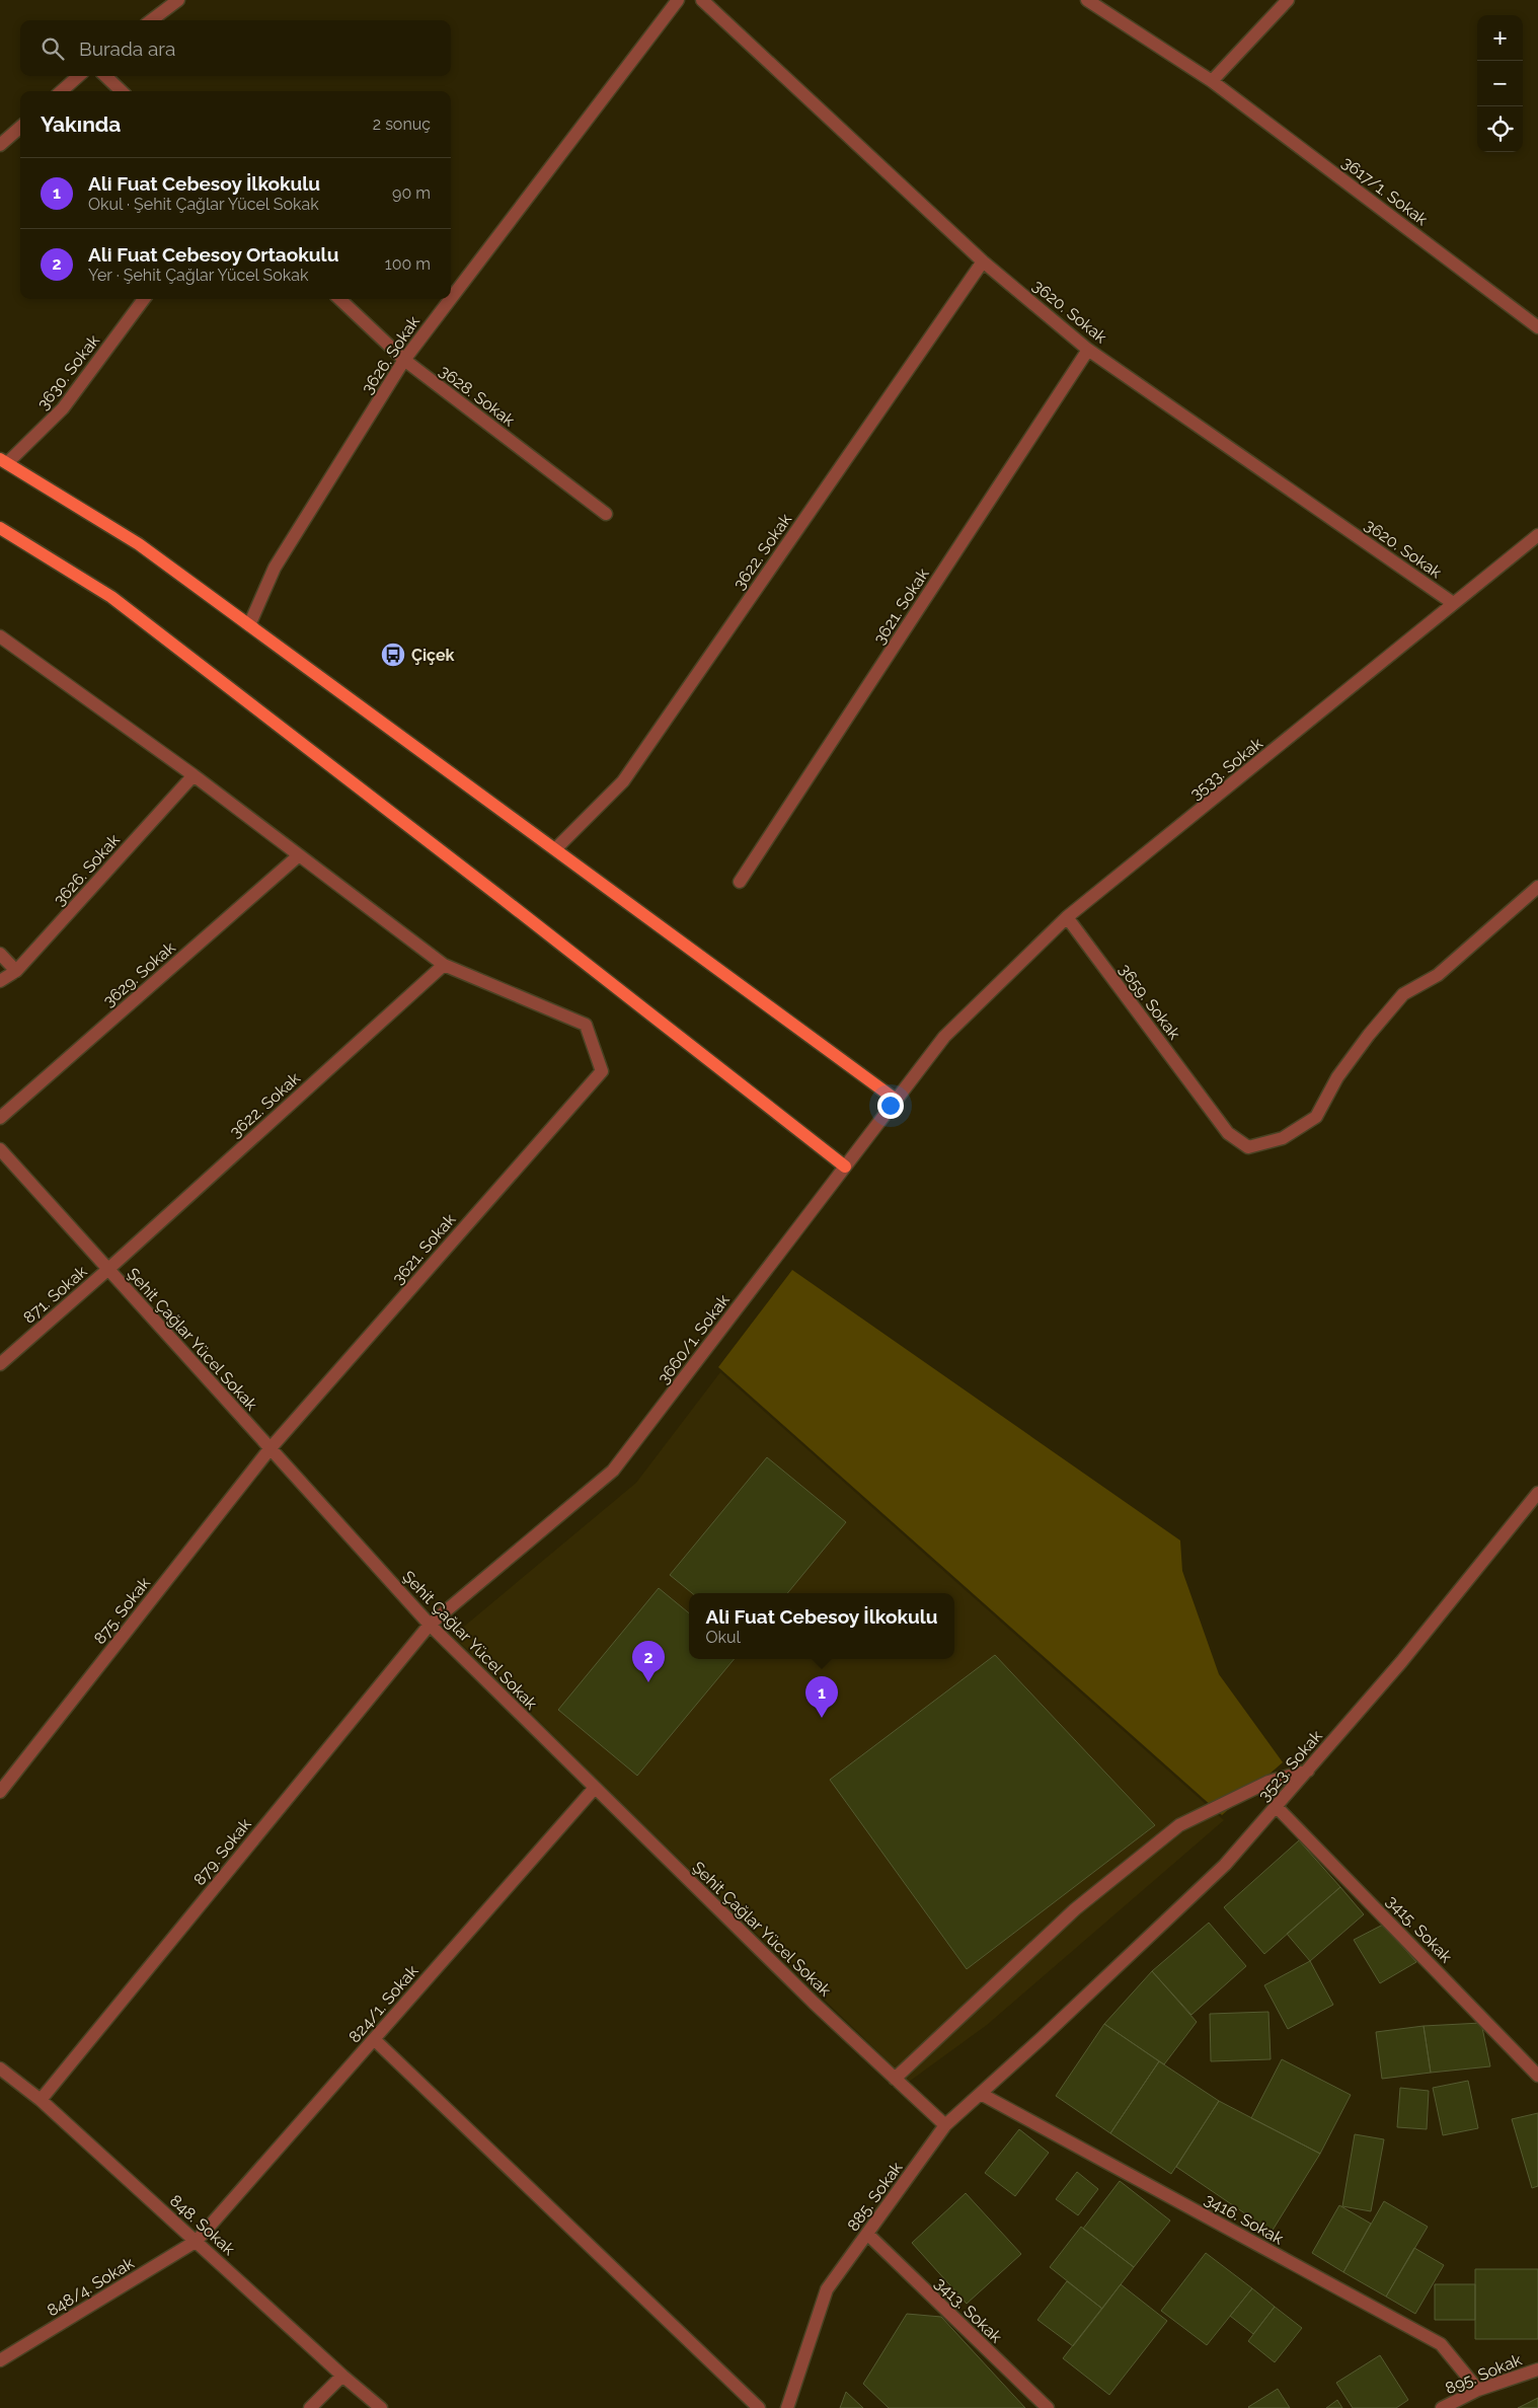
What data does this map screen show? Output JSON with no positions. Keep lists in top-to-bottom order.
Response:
{
  "streets": {
    "street": [
      "3617/1. Sokak",
      "3620. Sokak",
      "3626. Sokak",
      "3630. Sokak",
      "3628. Sokak",
      "3622. Sokak",
      "3621. Sokak",
      "3533. Sokak",
      "3629. Sokak",
      "3659. Sokak",
      "871. Sokak",
      "Şehit Çağlar Yücel Sokak",
      "3660/1. Sokak",
      "875. Sokak",
      "3523. Sokak",
      "879. Sokak",
      "3415. Sokak",
      "824/1. Sokak",
      "885. Sokak",
      "3416. Sokak",
      "848. Sokak",
      "848/4. Sokak",
      "3413. Sokak",
      "895. Sokak"
    ]
  },
  "crossings": [
    ["3620. Sokak", "3622. Sokak"],
    ["3620. Sokak", "3621. Sokak"],
    ["3620. Sokak", "3533. Sokak"],
    ["3626. Sokak", "3628. Sokak"],
    ["3622. Sokak", "3621. Sokak"],
    ["3622. Sokak", "871. Sokak"],
    ["3622. Sokak", "Şehit Çağlar Yücel Sokak"],
    ["3621. Sokak", "Şehit Çağlar Yücel Sokak"],
    ["3621. Sokak", "875. Sokak"],
    ["3533. Sokak", "3659. Sokak"],
    ["3533. Sokak", "3660/1. Sokak"],
    ["871. Sokak", "Şehit Çağlar Yücel Sokak"],
    ["Şehit Çağlar Yücel Sokak", "3660/1. Sokak"],
    ["Şehit Çağlar Yücel Sokak", "875. Sokak"],
    ["Şehit Çağlar Yücel Sokak", "879. Sokak"],
    ["Şehit Çağlar Yücel Sokak", "824/1. Sokak"],
    ["Şehit Çağlar Yücel Sokak", "885. Sokak"],
    ["3660/1. Sokak", "879. Sokak"],
    ["3523. Sokak", "3415. Sokak"],
    ["3523. Sokak", "885. Sokak"],
    ["879. Sokak", "848. Sokak"],
    ["824/1. Sokak", "848. Sokak"],
    ["824/1. Sokak", "848/4. Sokak"],
    ["885. Sokak", "3416. Sokak"],
    ["885. Sokak", "3413. Sokak"],
    ["3416. Sokak", "895. Sokak"],
    ["848. Sokak", "848/4. Sokak"]
  ],
  "places": {
    "bus stop": ["Çiçek"]
  },
  "page": {
    "map_buttons": ["+", "−"],
    "search": "Burada ara",
    "heading": ["Yakında", "2 sonuç"],
    "list": [
      {
        "mark": "1",
        "name": "Ali Fuat Cebesoy İlkokulu",
        "note": "Okul · Şehit Çağlar Yücel Sokak",
        "value": "90 m"
      },
      {
        "mark": "2",
        "name": "Ali Fuat Cebesoy Ortaokulu",
        "note": "Yer · Şehit Çağlar Yücel Sokak",
        "value": "100 m"
      }
    ],
    "popup": ["Ali Fuat Cebesoy İlkokulu", "Okul"],
    "pins": ["2", "1"]
  }
}
